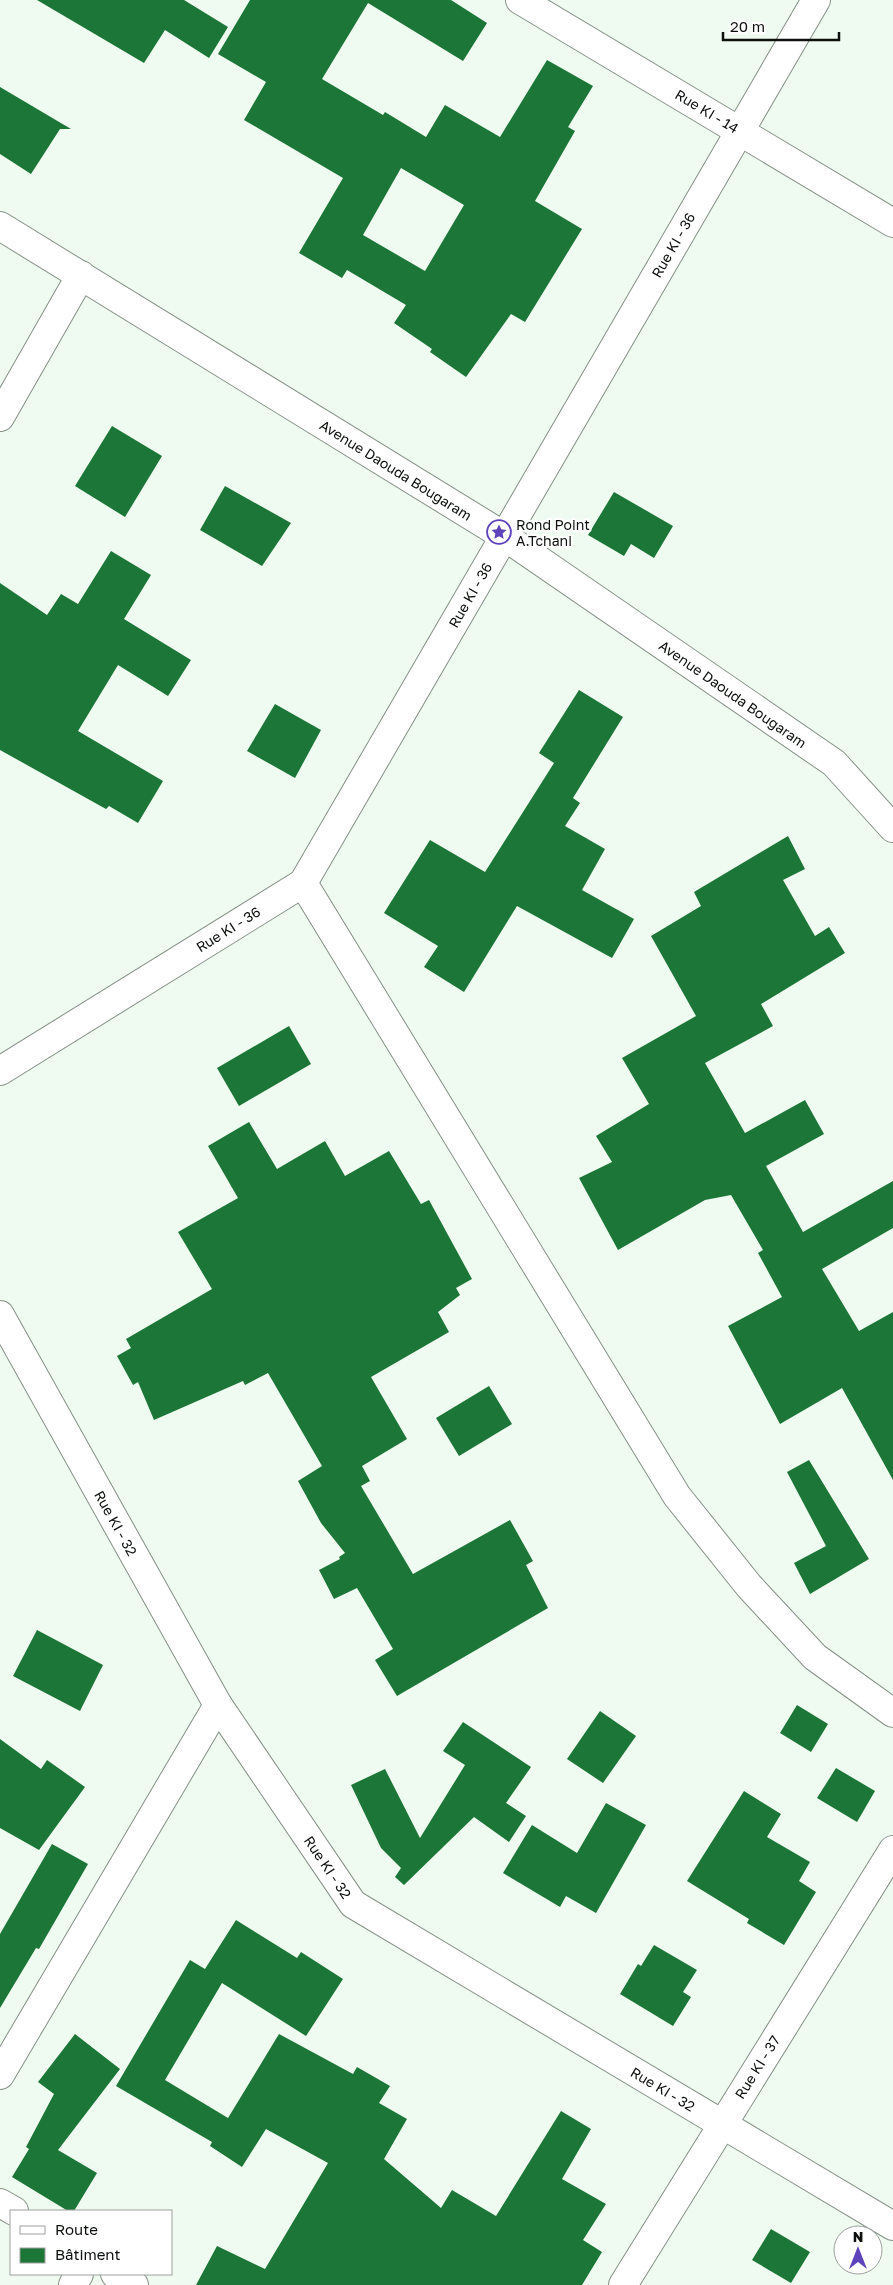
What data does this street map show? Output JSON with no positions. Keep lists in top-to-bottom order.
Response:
{
  "streets": {
    "street": [
      "Rue KI - 14",
      "Rue KI - 36",
      "Avenue Daouda Bougaram",
      "Rue KI - 32",
      "Rue KI - 37"
    ]
  },
  "crossings": [
    ["Rue KI - 14", "Rue KI - 36"],
    ["Rue KI - 36", "Avenue Daouda Bougaram"],
    ["Rue KI - 32", "Rue KI - 37"]
  ],
  "places": {
    "place": ["Rond Point A.Tchani"]
  },
  "legend": ["Route", "Bâtiment"],
  "scale_bar": "20 m",
  "north": "top"
}
